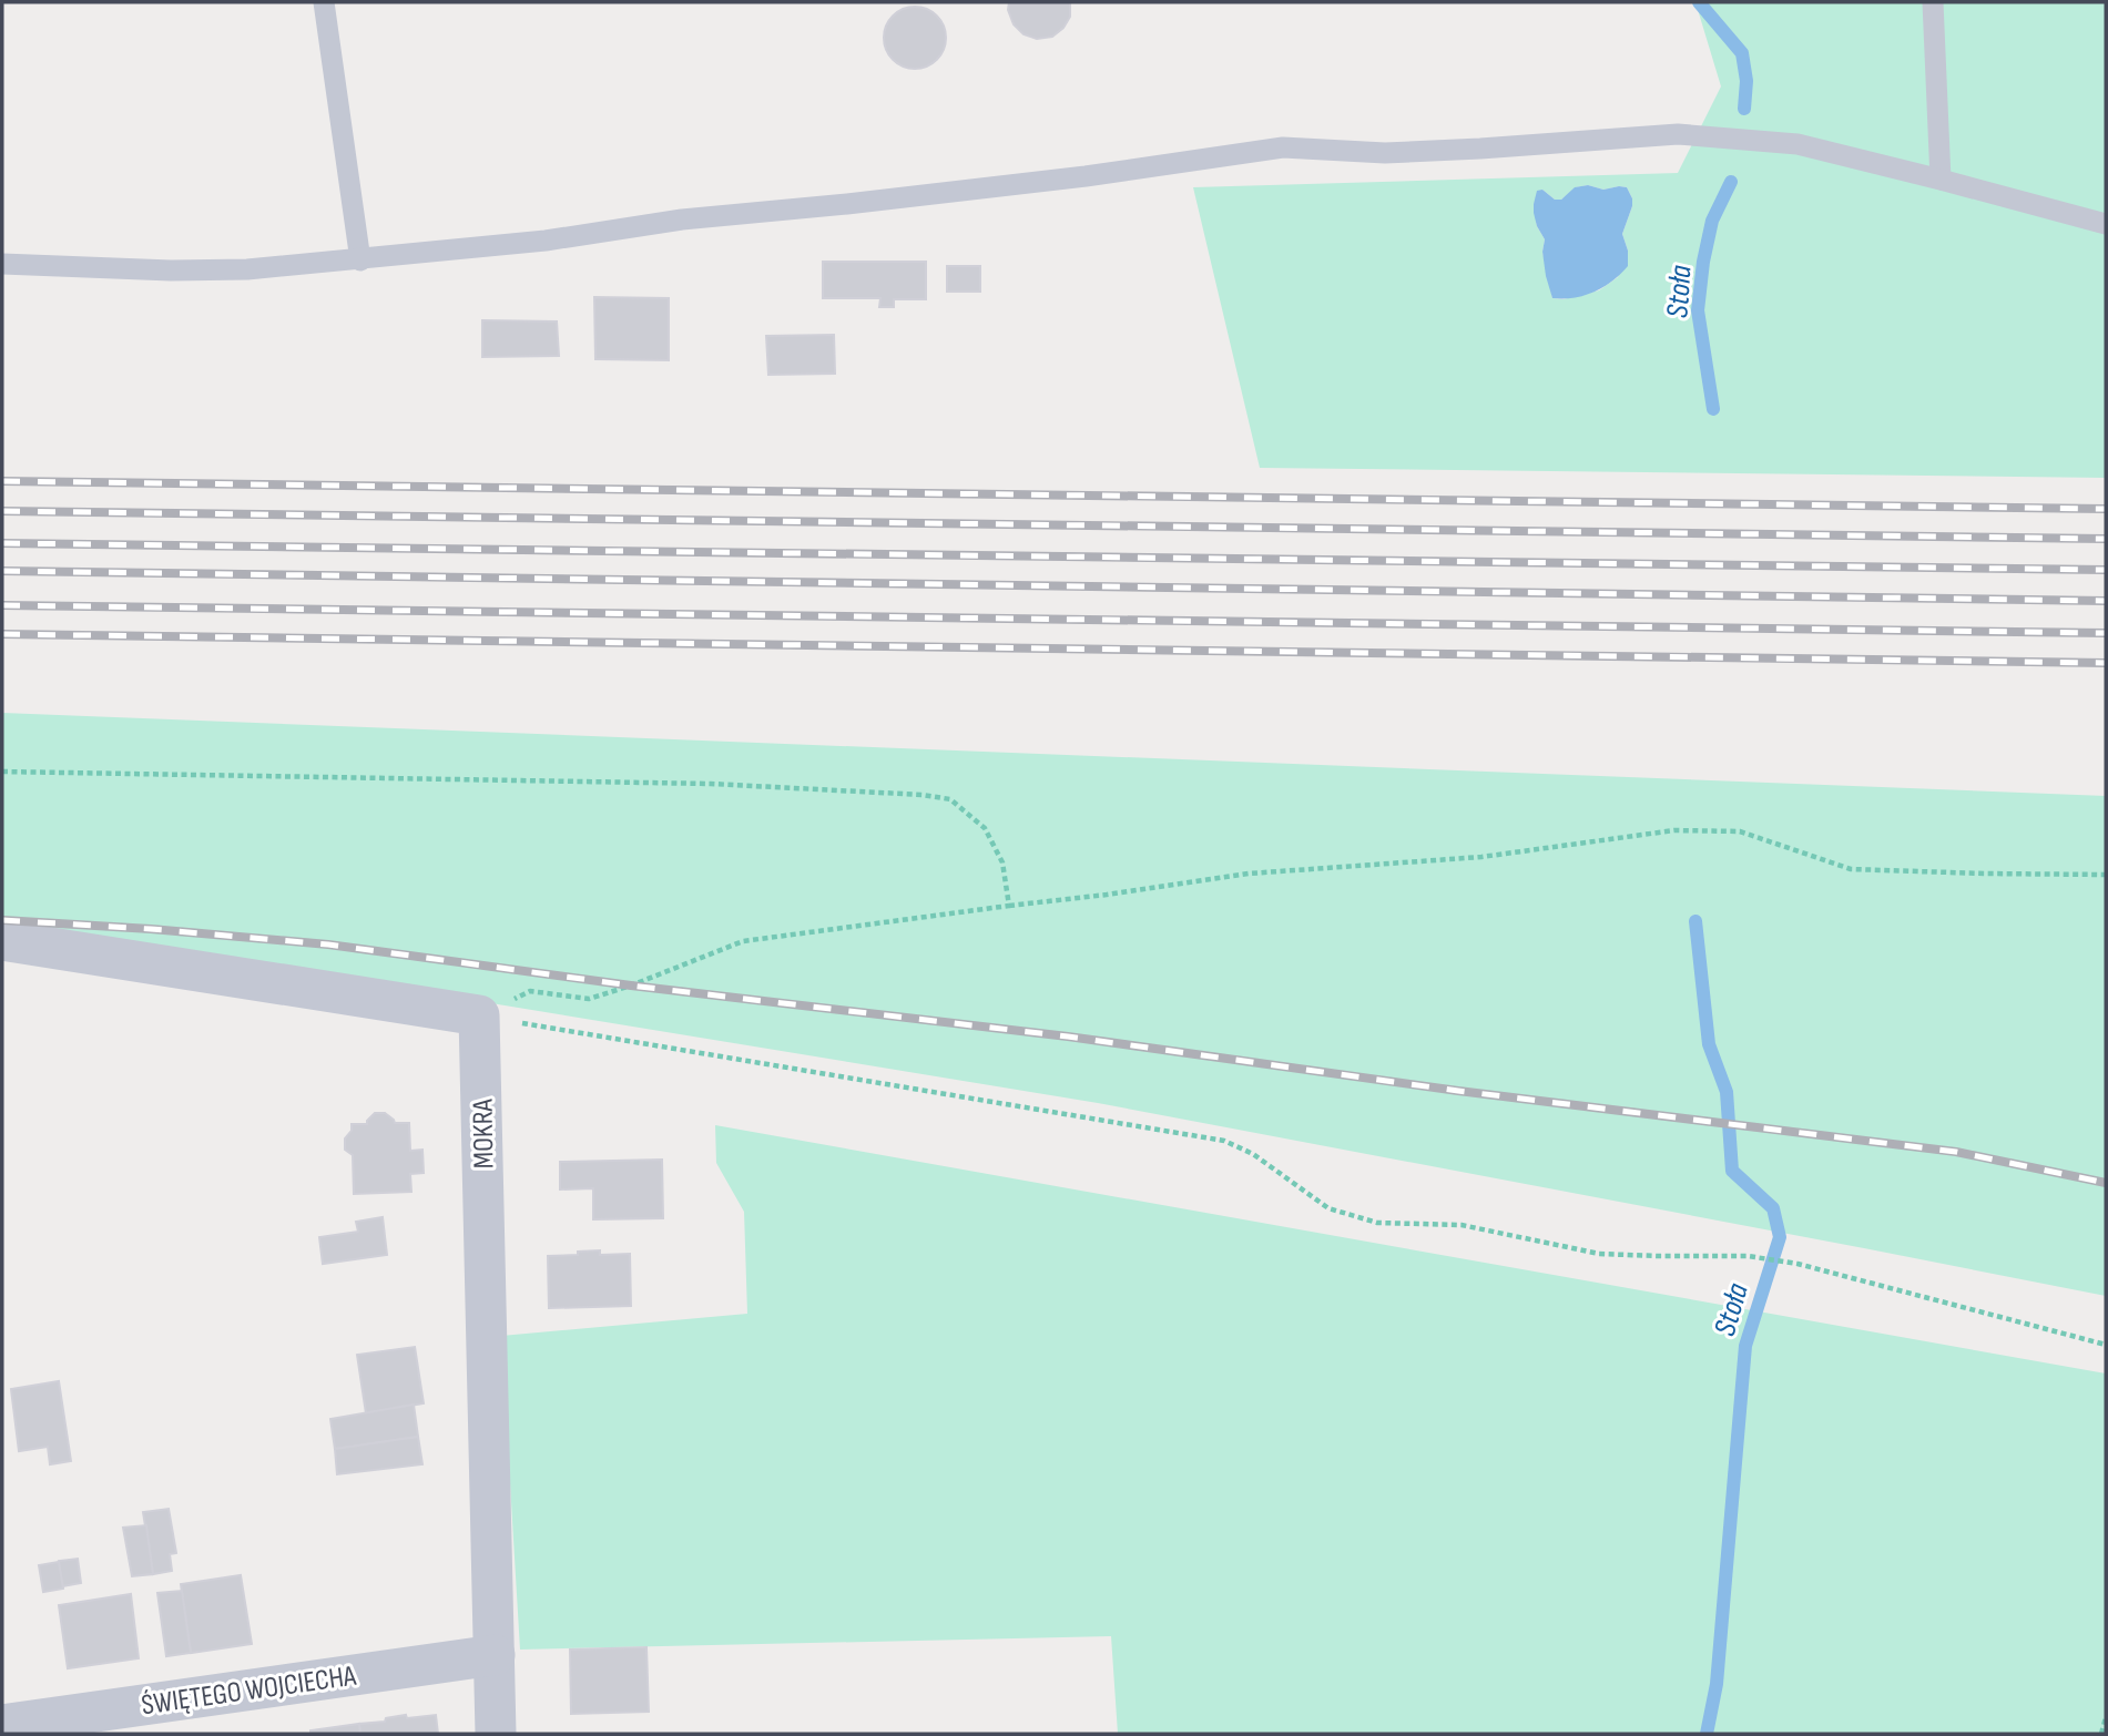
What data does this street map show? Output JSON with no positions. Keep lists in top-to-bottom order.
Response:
{
  "streets": {
    "street": ["MOKRA", "ŚWIĘTEGO WOJCIECHA"]
  },
  "crossings": [
    ["MOKRA", "ŚWIĘTEGO WOJCIECHA"]
  ],
  "water": ["Stoła"]
}
